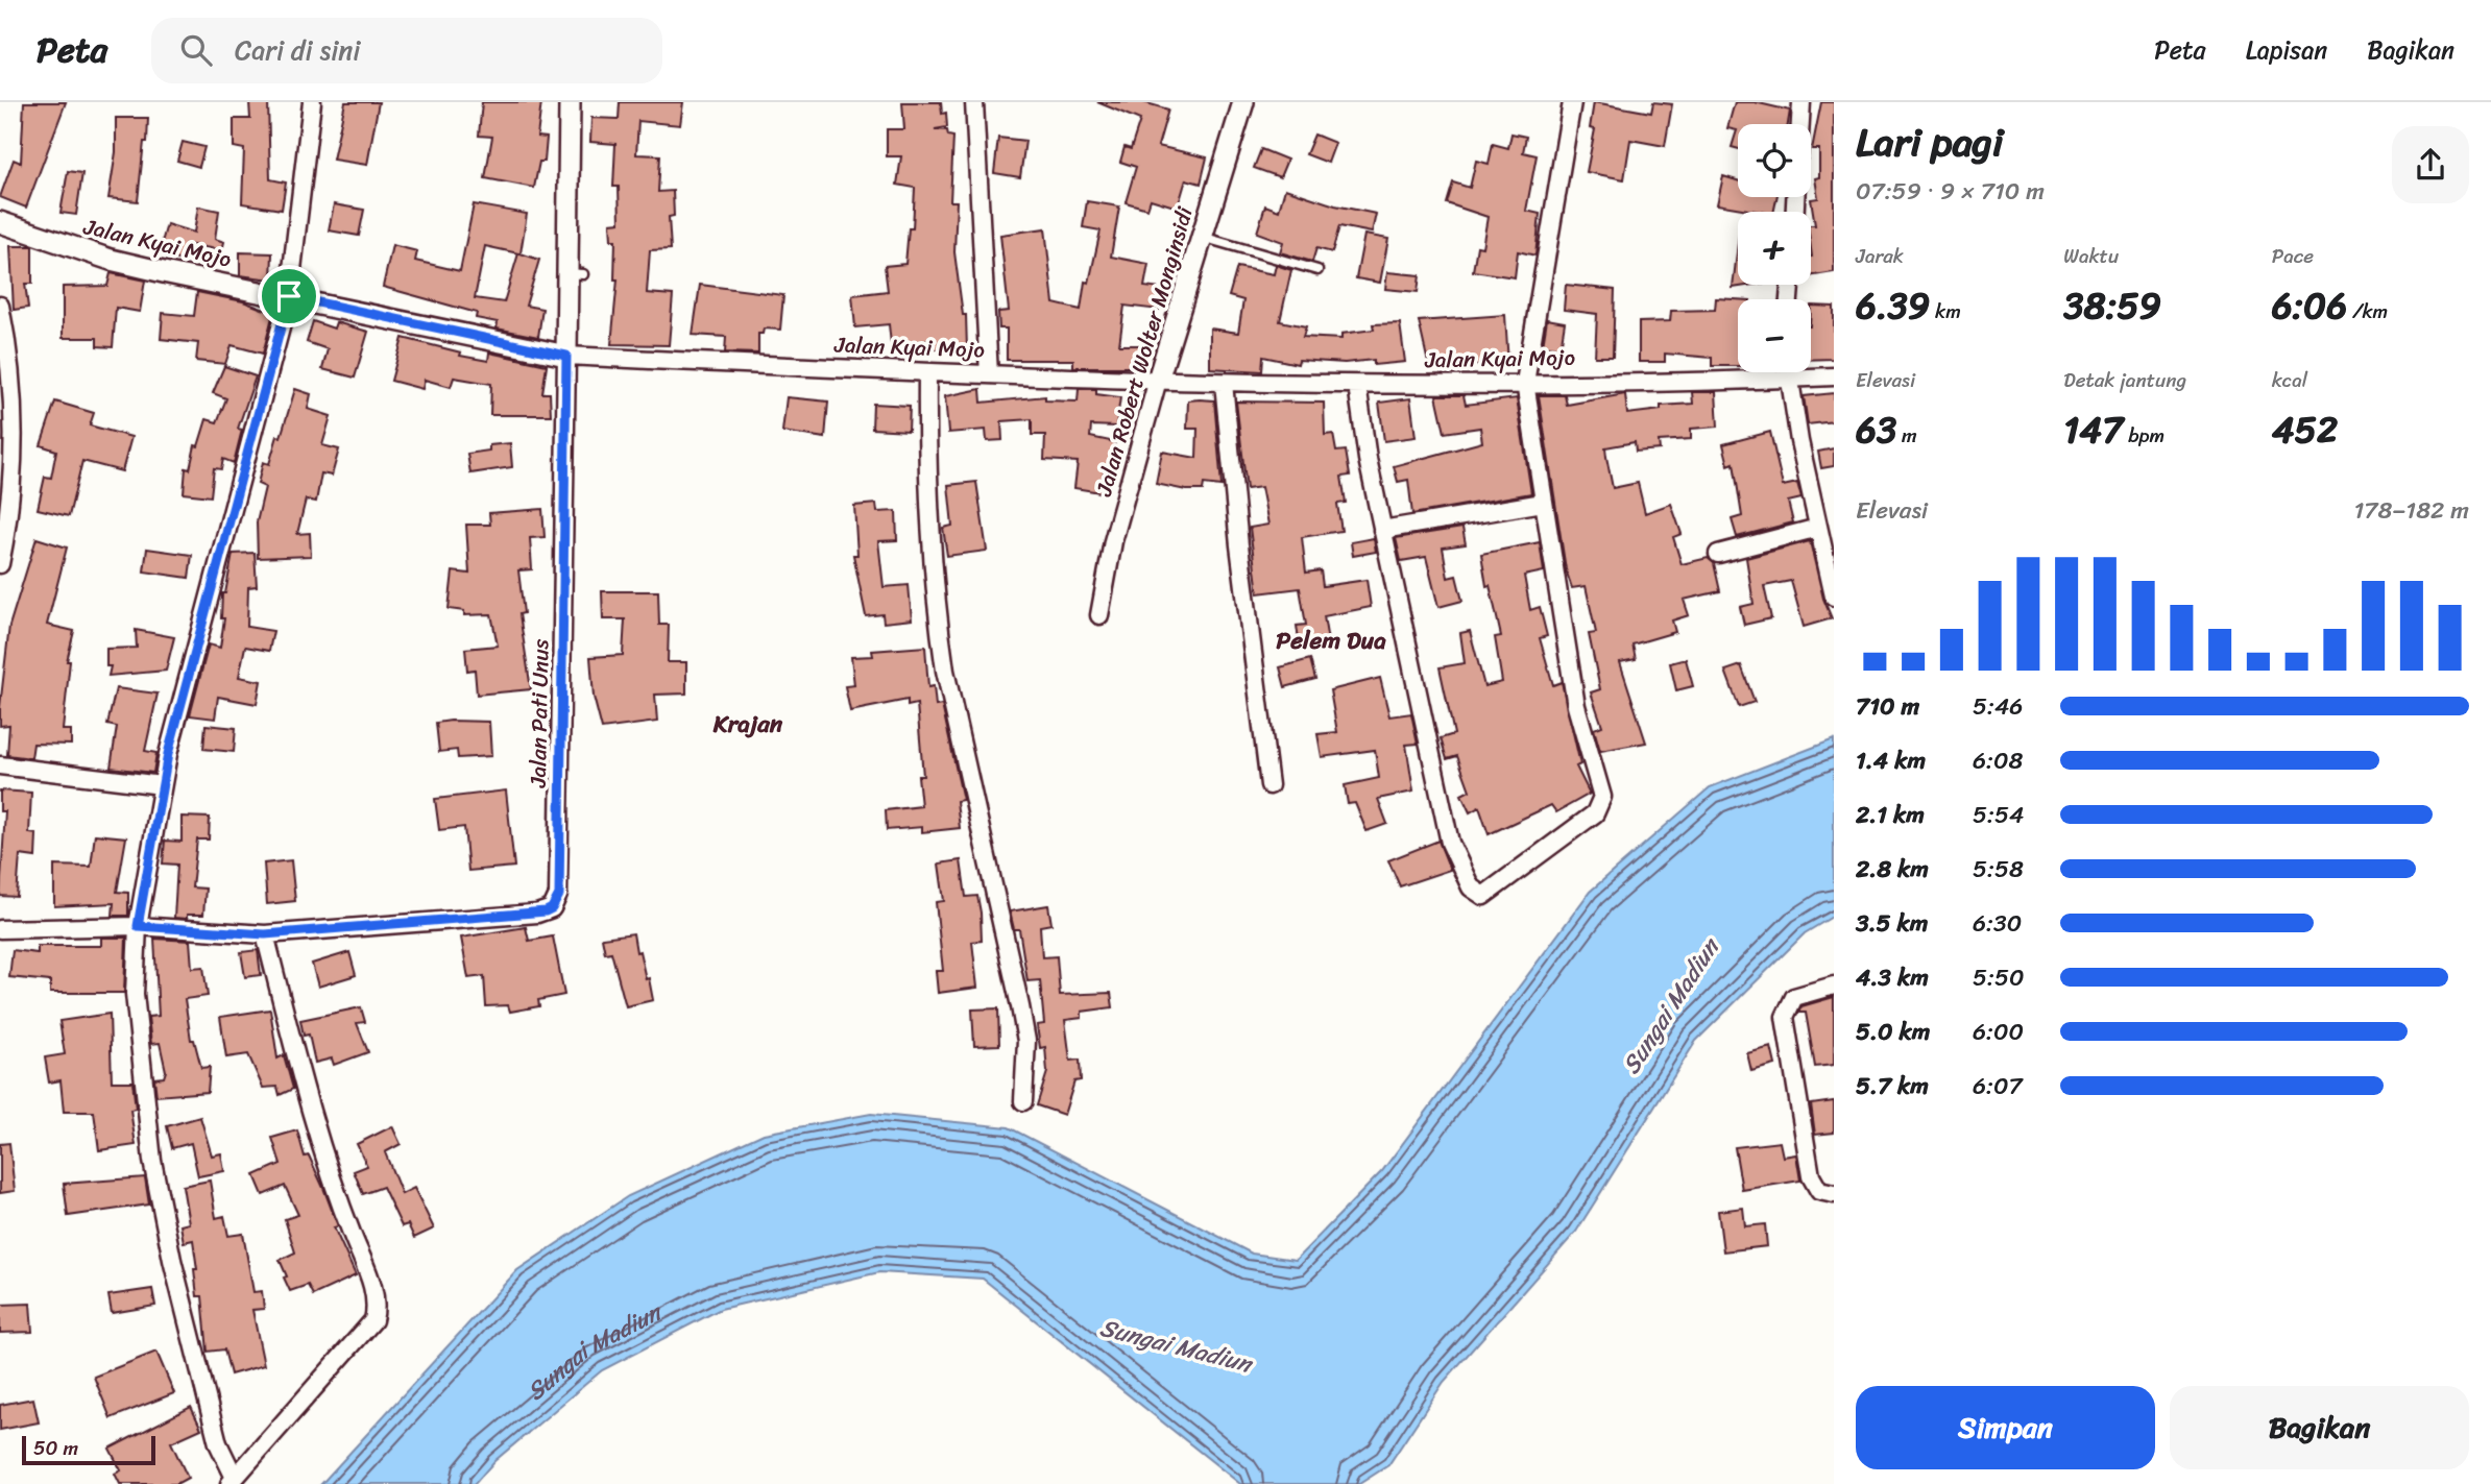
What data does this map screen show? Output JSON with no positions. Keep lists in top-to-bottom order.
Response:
{
  "streets": {
    "street": ["Jalan Kyai Mojo", "Jalan Robert Wolter Monginsidi", "Jalan Pati Unus"]
  },
  "crossings": [
    ["Jalan Kyai Mojo", "Jalan Robert Wolter Monginsidi"],
    ["Jalan Kyai Mojo", "Jalan Pati Unus"]
  ],
  "districts": ["Pelem Dua", "Krajan"],
  "water": ["Sungai Madiun"],
  "scale_bar": "50 m",
  "page": {
    "header": "Peta",
    "search": "Cari di sini",
    "nav": ["Peta", "Lapisan", "Bagikan"],
    "heading": ["Lari pagi", "07:59 · 9 × 710 m"],
    "map_buttons": ["+", "−"],
    "stats": [
      ["Jarak", "6.39 km"],
      ["Waktu", "38:59"],
      ["Pace", "6:06 /km"],
      ["Elevasi", "63 m"],
      ["Detak jantung", "147 bpm"],
      ["kcal", "452"]
    ],
    "chart": ["Elevasi", "178–182 m"],
    "list": [
      {
        "name": "710 m",
        "note": "5:46"
      },
      {
        "name": "1.4 km",
        "note": "6:08"
      },
      {
        "name": "2.1 km",
        "note": "5:54"
      },
      {
        "name": "2.8 km",
        "note": "5:58"
      },
      {
        "name": "3.5 km",
        "note": "6:30"
      },
      {
        "name": "4.3 km",
        "note": "5:50"
      },
      {
        "name": "5.0 km",
        "note": "6:00"
      },
      {
        "name": "5.7 km",
        "note": "6:07"
      }
    ],
    "buttons": ["Simpan", "Bagikan"],
    "scale": "50 m"
  }
}
